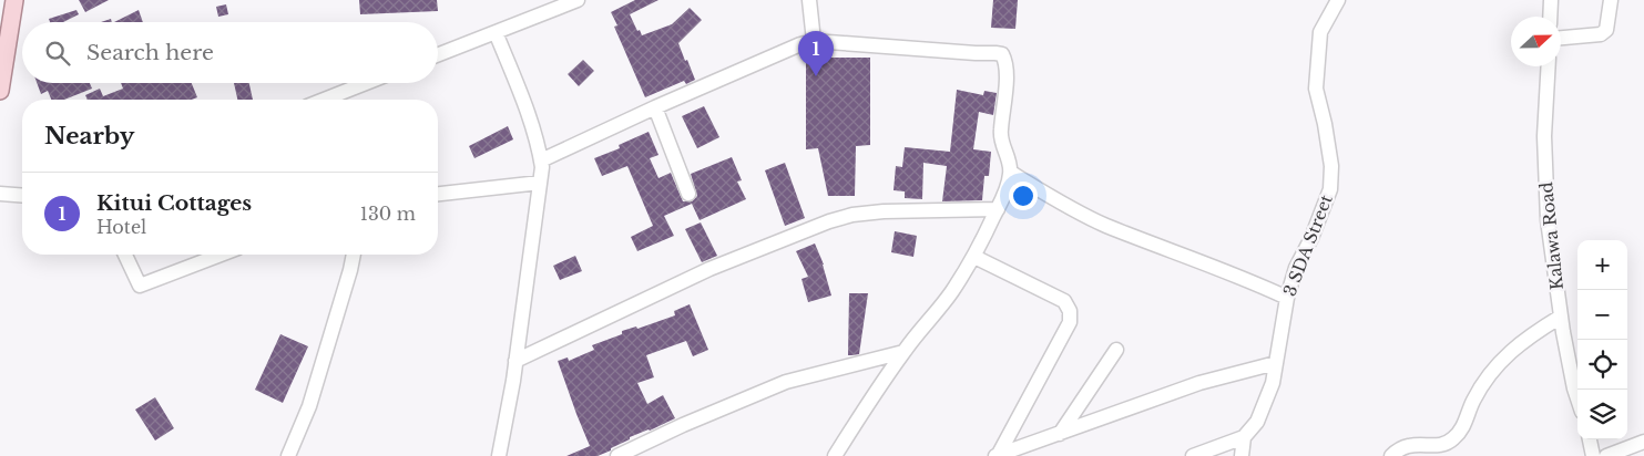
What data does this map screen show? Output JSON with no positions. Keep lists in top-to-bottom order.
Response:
{
  "streets": {
    "street": ["Kalawa Road", "3 SDA Street"]
  },
  "north": "right",
  "page": {
    "search": "Search here",
    "pins": "1",
    "heading": "Nearby",
    "list": [
      {
        "mark": "1",
        "name": "Kitui Cottages",
        "note": "Hotel",
        "value": "130 m"
      }
    ],
    "map_buttons": ["+", "−"]
  }
}
